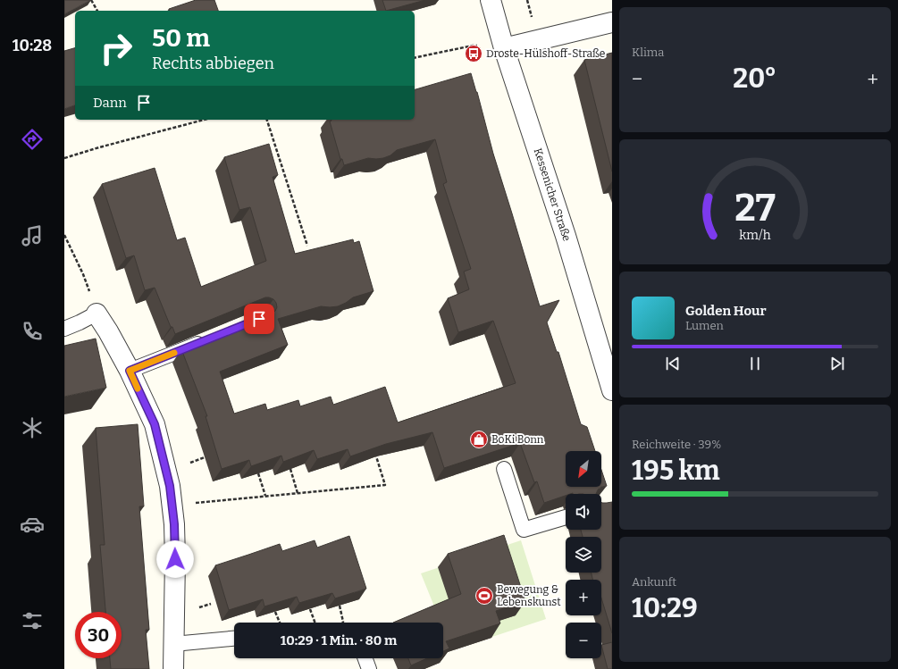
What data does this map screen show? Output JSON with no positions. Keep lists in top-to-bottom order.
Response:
{
  "streets": {
    "street": ["Kessenicher Straße"]
  },
  "places": {
    "bus stop": ["Droste-Hülshoff-Straße"],
    "shop": ["BoKi Bonn"],
    "sports": ["Bewegung & Lebenskunst"]
  },
  "north": "bottom left",
  "page": {
    "tabs": "10:28",
    "tile": [
      "Klima",
      ["Reichweite · 39%", "195 km"],
      ["Ankunft", "10:29"]
    ],
    "turn": ["50 m", "Rechts abbiegen"],
    "heat": ["−", "20°", "+"],
    "then": "Dann",
    "song": ["Golden Hour", "Lumen"],
    "map_buttons": ["+", "−"],
    "limit": "30",
    "trip": "10:29 · 1 Min. · 80 m",
    "gauge": ["27", "km/h"]
  }
}
